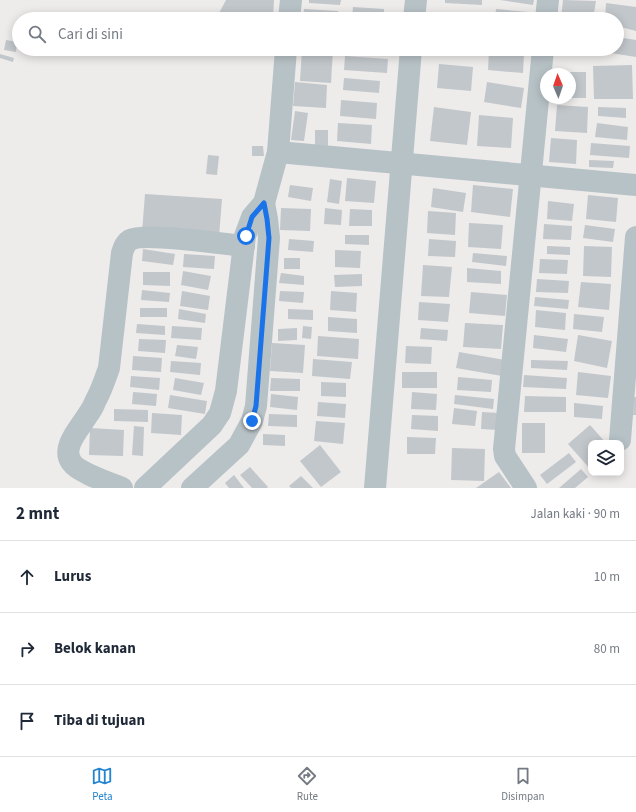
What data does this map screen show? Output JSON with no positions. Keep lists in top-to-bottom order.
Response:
{
  "north": "top",
  "page": {
    "search": "Cari di sini",
    "heading": ["2 mnt", "Jalan kaki · 90 m"],
    "list": [
      ["Lurus", "10 m"],
      ["Belok kanan", "80 m"],
      "Tiba di tujuan"
    ],
    "nav": ["Peta", "Rute", "Disimpan"]
  }
}
